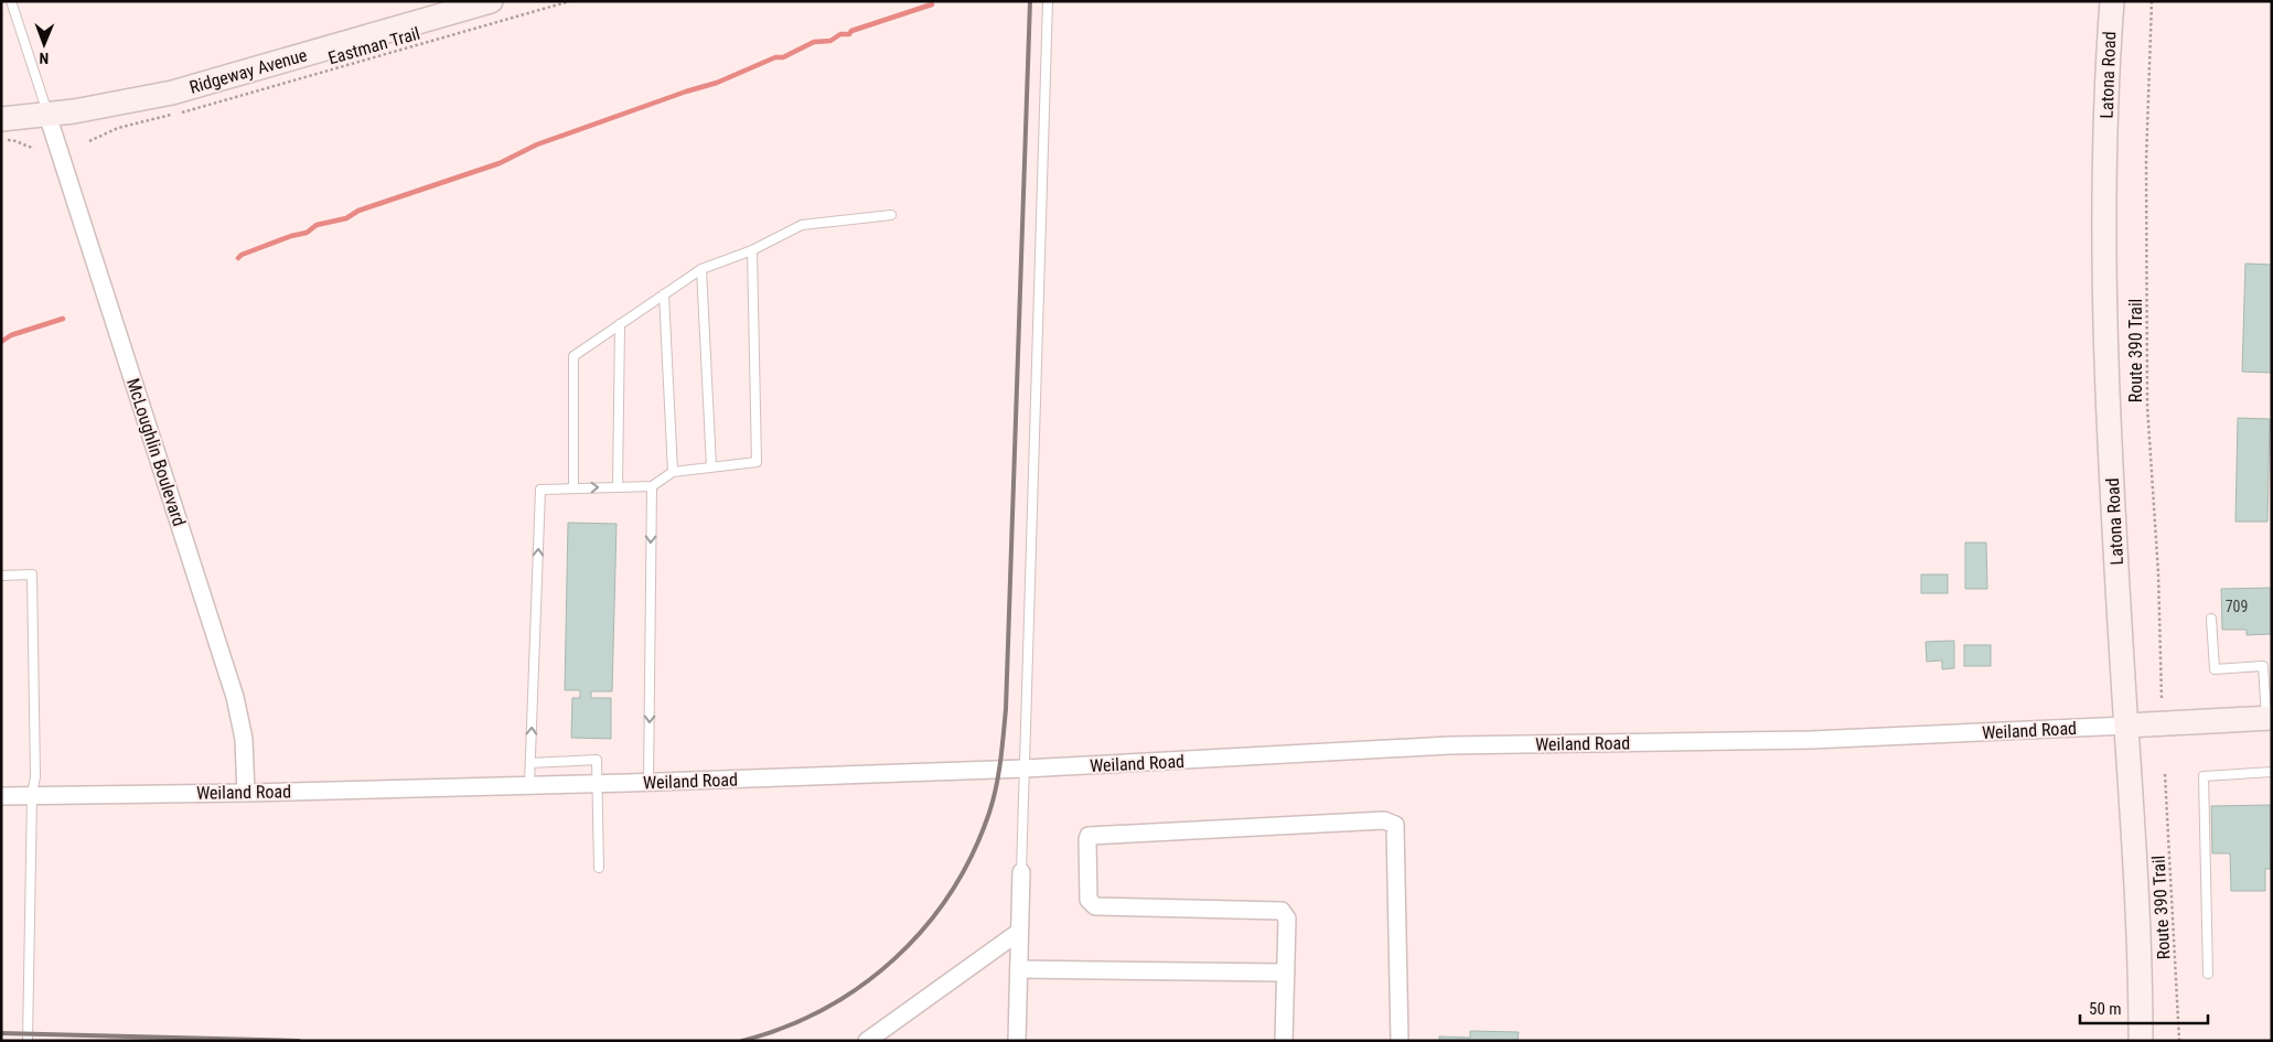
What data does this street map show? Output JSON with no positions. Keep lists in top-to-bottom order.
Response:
{
  "streets": {
    "street": [
      "Ridgeway Avenue",
      "Latona Road",
      "McLoughlin Boulevard",
      "Weiland Road"
    ],
    "path": ["Eastman Trail", "Route 390 Trail"]
  },
  "crossings": [
    ["Ridgeway Avenue", "McLoughlin Boulevard"],
    ["Latona Road", "Weiland Road"],
    ["McLoughlin Boulevard", "Weiland Road"]
  ],
  "house_numbers": ["709"],
  "scale_bar": "50 m",
  "north": "bottom"
}
